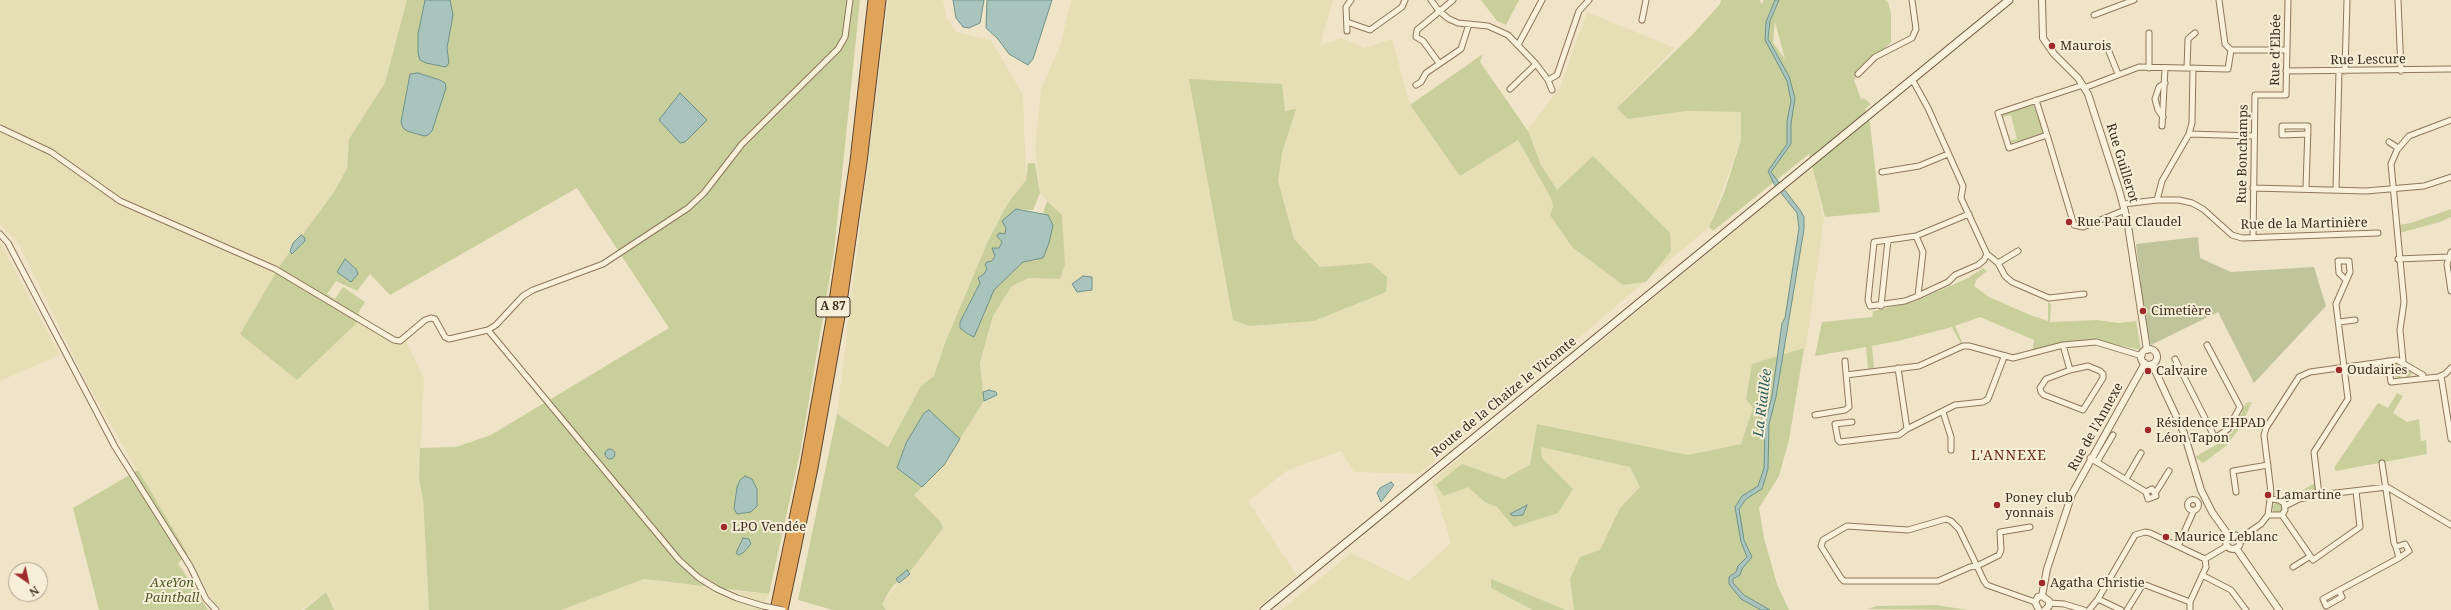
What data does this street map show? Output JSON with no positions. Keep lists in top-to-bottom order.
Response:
{
  "streets": {
    "highway": ["A 87"],
    "main road": ["Route de la Chaize le Vicomte"],
    "street": [
      "Rue d'Elbée",
      "Rue Lescure",
      "Rue Bonchamps",
      "Rue Guillerot",
      "Rue de la Martinière",
      "Rue de l'Annexe"
    ]
  },
  "crossings": [
    ["Rue d'Elbée", "Rue Lescure"],
    ["Rue d'Elbée", "Rue Bonchamps"],
    ["Rue Bonchamps", "Rue de la Martinière"],
    ["Rue Guillerot", "Rue de la Martinière"],
    ["Rue Guillerot", "Rue de l'Annexe"]
  ],
  "districts": ["L'ANNEXE"],
  "water": ["La Riaillée"],
  "parks": ["AxeYon Paintball"],
  "places": [
    "Maurois",
    "Rue Paul Claudel",
    "Cimetière",
    "Oudairies",
    "Calvaire",
    "Résidence EHPAD Léon Tapon",
    "Lamartine",
    "Poney club yonnais",
    "LPO Vendée",
    "Maurice Leblanc",
    "Agatha Christie"
  ],
  "north": "bottom right"
}
